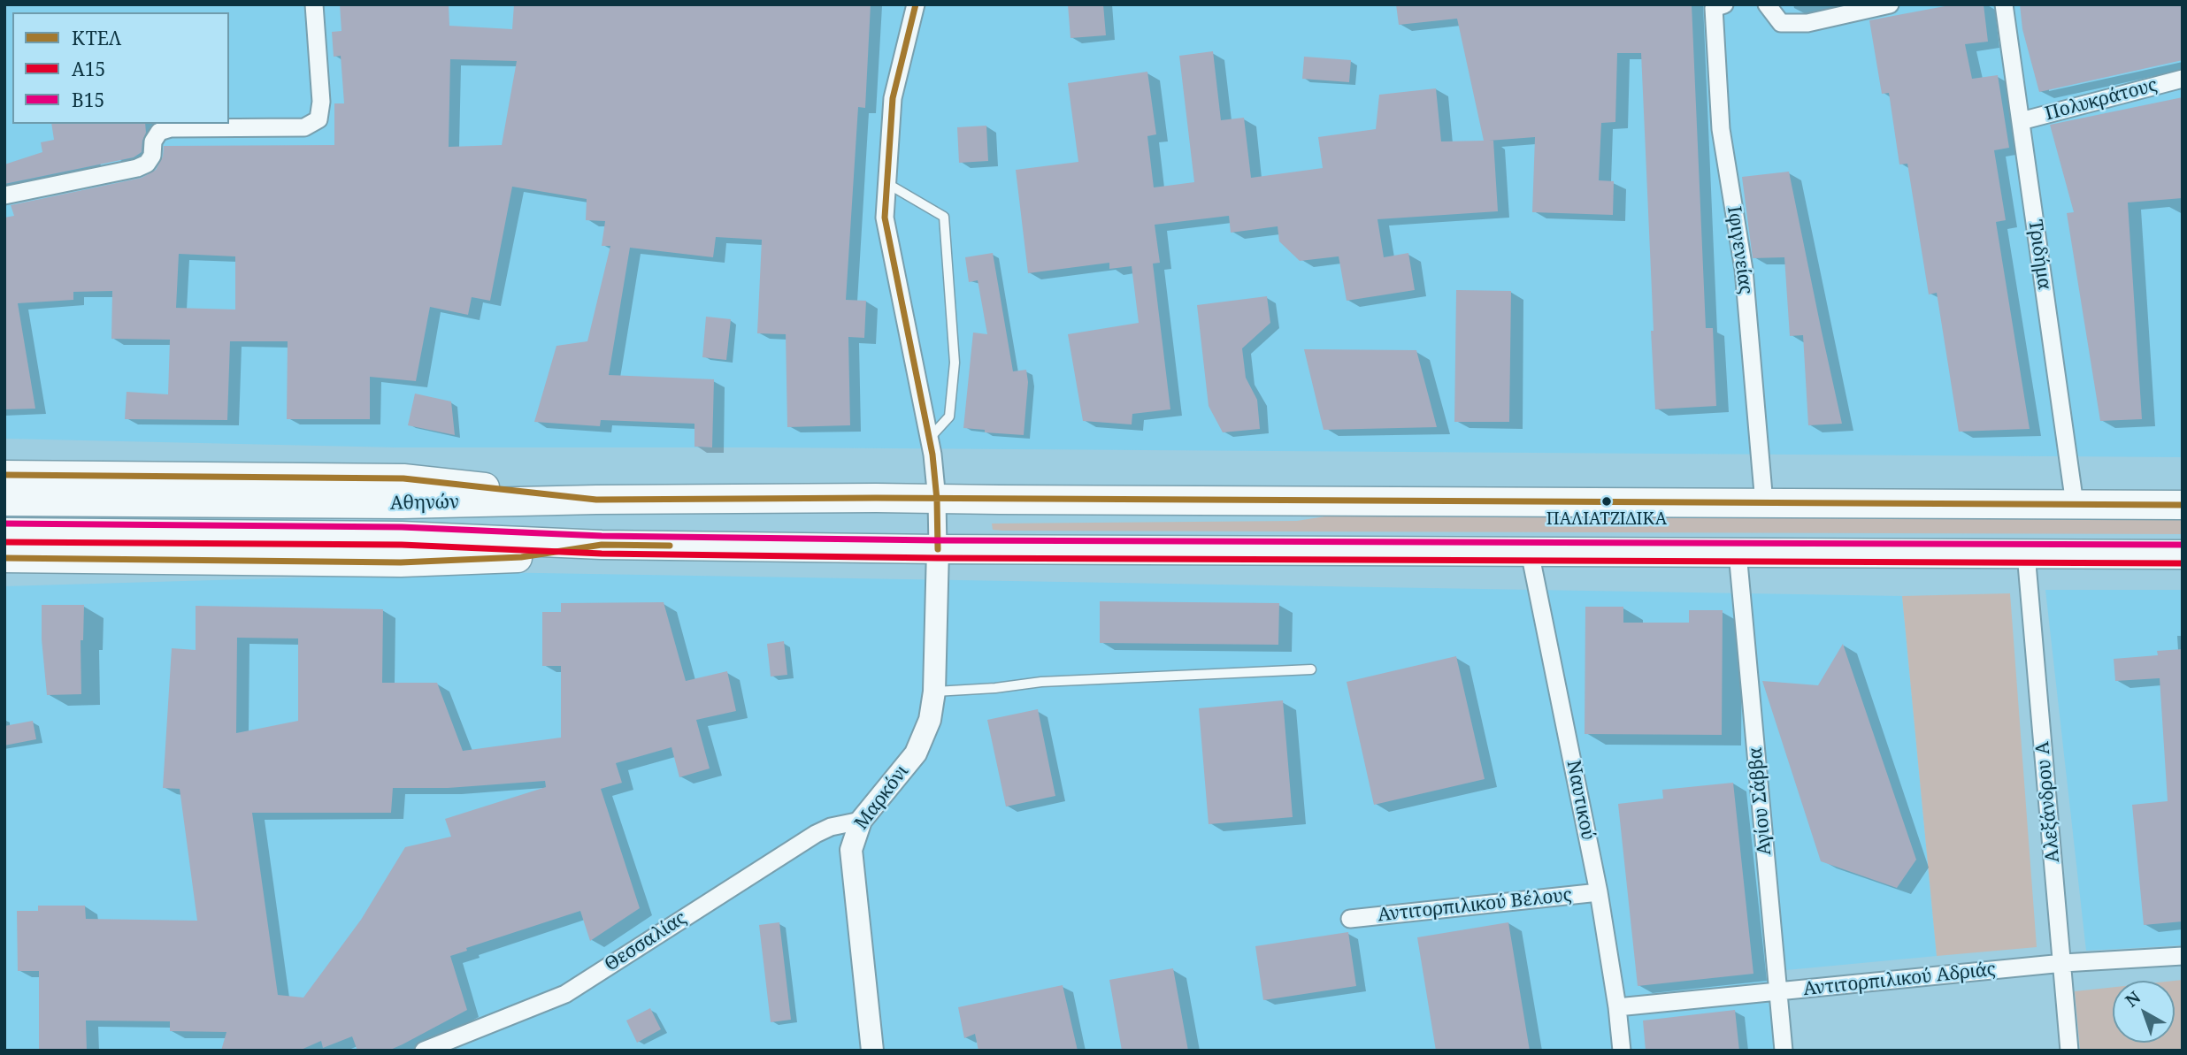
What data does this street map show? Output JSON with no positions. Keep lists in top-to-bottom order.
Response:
{
  "streets": {
    "highway": ["Αθηνών"],
    "street": [
      "Πολυκράτους",
      "Ιφιγενείας",
      "Τριδήμα",
      "Μαρκόνι",
      "Ναυτικού",
      "Αγίου Σάββα",
      "Αλεξάνδρου Α",
      "Αντιτορπιλικού Βέλους",
      "Θεσσαλίας",
      "Αντιτορπιλικού Αδριάς"
    ]
  },
  "crossings": [
    ["Πολυκράτους", "Τριδήμα"],
    ["Ιφιγενείας", "Αθηνών"],
    ["Τριδήμα", "Αθηνών"],
    ["Αθηνών", "Μαρκόνι"],
    ["Αθηνών", "Ναυτικού"],
    ["Αθηνών", "Αγίου Σάββα"],
    ["Αθηνών", "Αλεξάνδρου Α"],
    ["Μαρκόνι", "Θεσσαλίας"],
    ["Ναυτικού", "Αντιτορπιλικού Βέλους"],
    ["Ναυτικού", "Αντιτορπιλικού Αδριάς"],
    ["Αγίου Σάββα", "Αντιτορπιλικού Αδριάς"],
    ["Αλεξάνδρου Α", "Αντιτορπιλικού Αδριάς"]
  ],
  "places": ["ΠΑΛΙΑΤΖΙΔΙΚΑ"],
  "lines": ["transit line ΚΤΕΛ", "transit line Β15", "transit line Α15"],
  "legend": ["ΚΤΕΛ", "Α15", "Β15"],
  "north": "top left"
}
